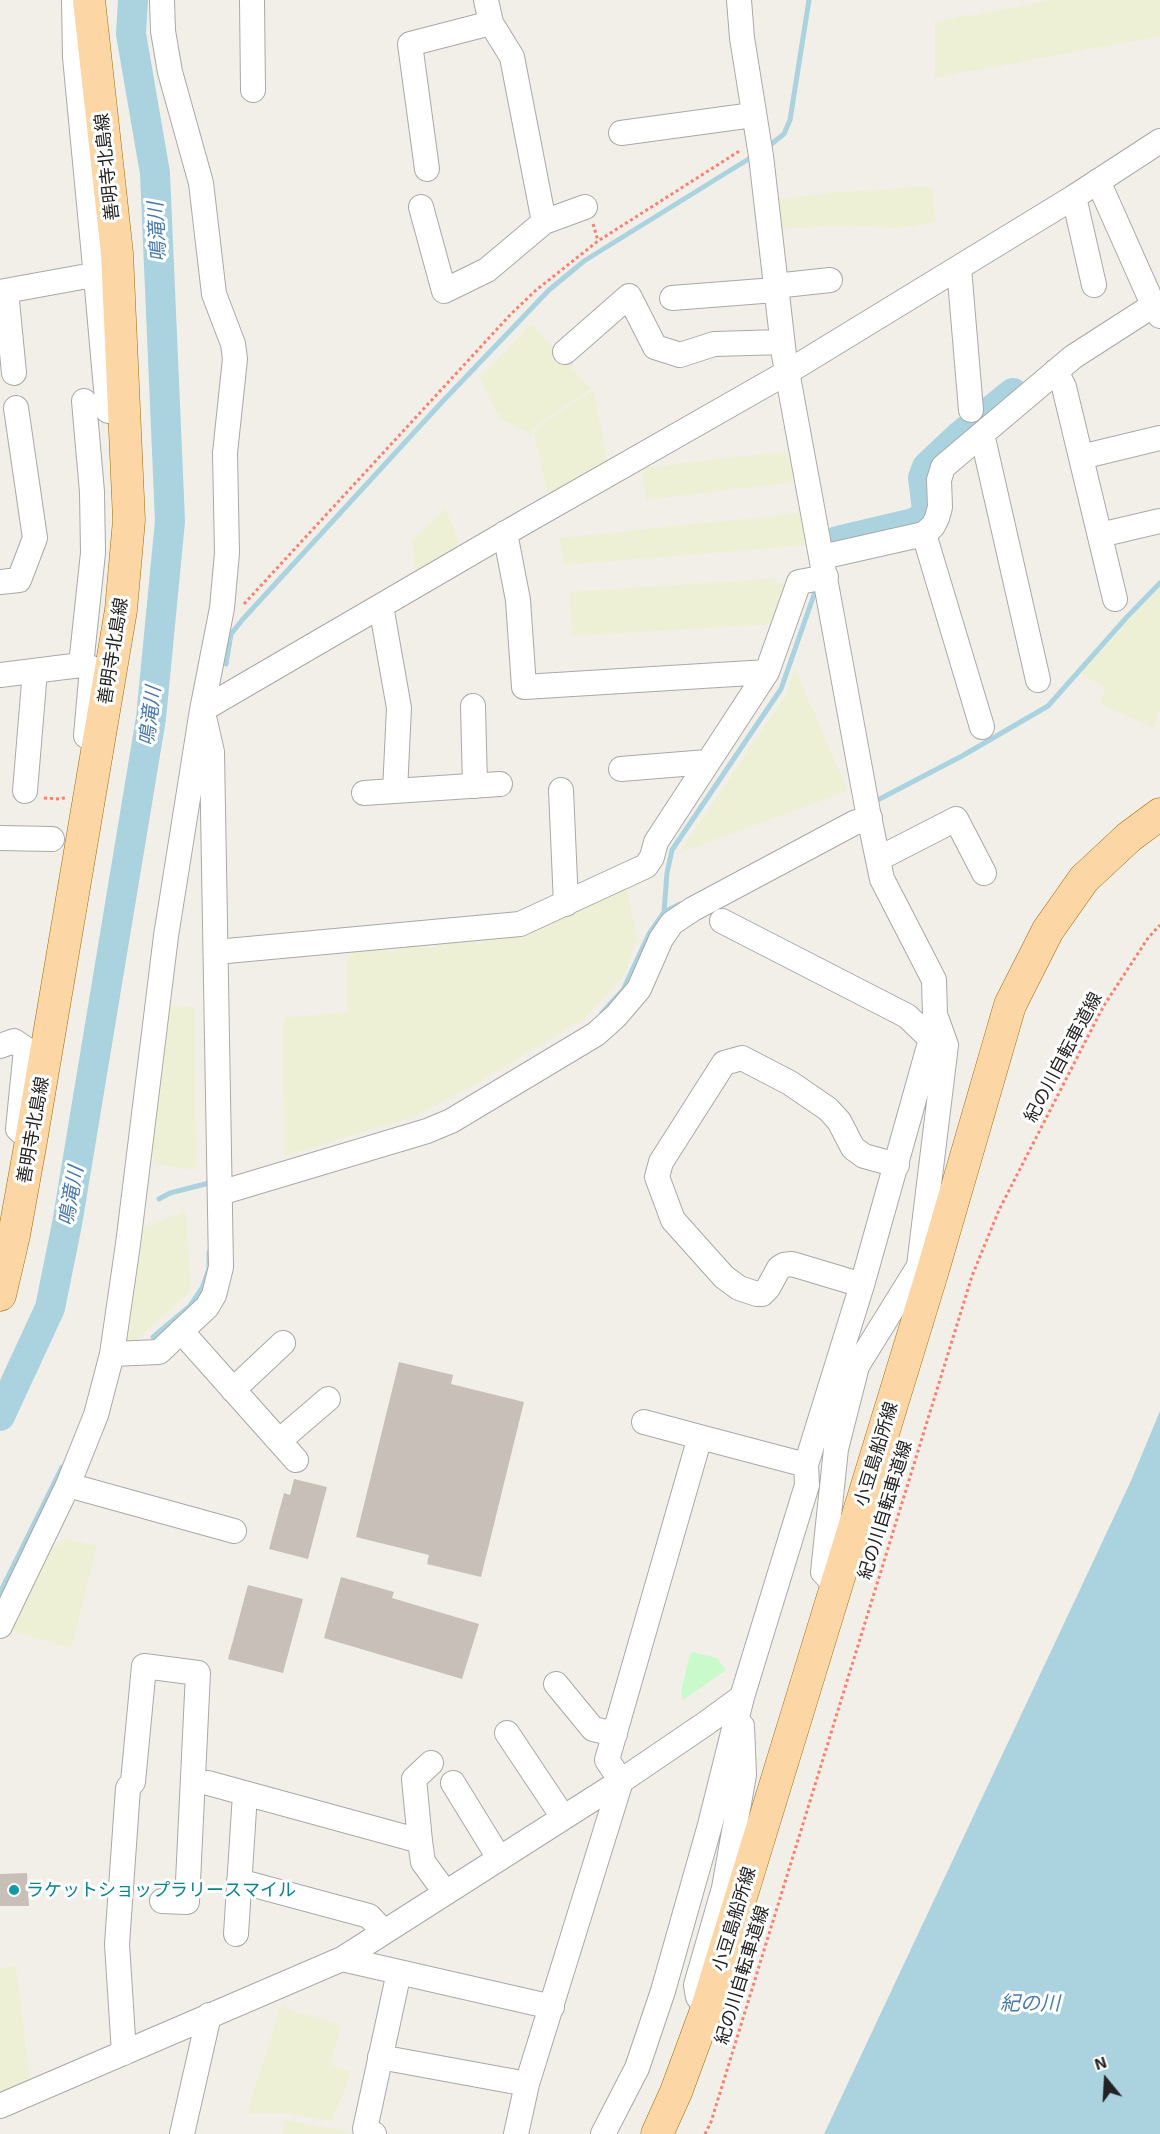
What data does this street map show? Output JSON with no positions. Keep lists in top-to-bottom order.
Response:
{
  "streets": {
    "main road": ["善明寺北島線", "小豆島船所線"],
    "path": ["紀の川自転車道線"]
  },
  "water": ["鳴滝川", "紀の川"],
  "places": ["ラケットショップラリースマイル"],
  "north": "top"
}
